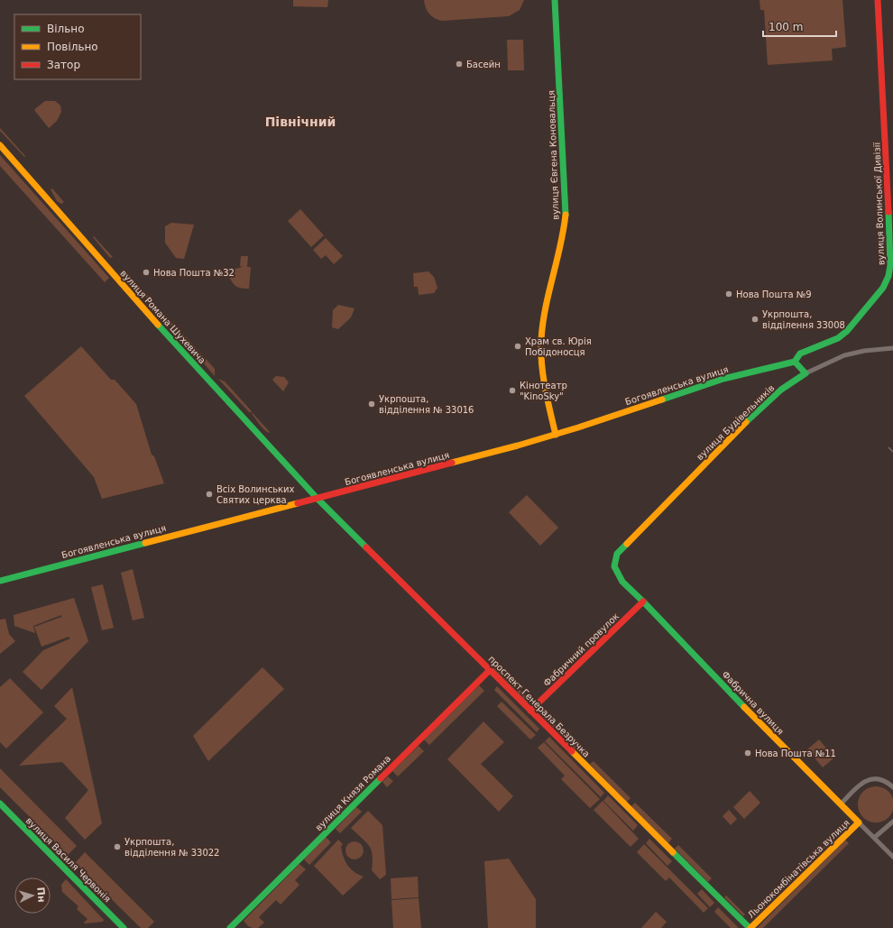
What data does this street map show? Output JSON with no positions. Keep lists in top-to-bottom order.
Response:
{
  "streets": {
    "street": [
      "вулиця Євгена Коновальця",
      "вулиця Волинської Дивізії",
      "вулиця Романа Шухевича",
      "Богоявленська вулиця",
      "вулиця Будівельників",
      "Фабричний провулок",
      "Фабрична вулиця",
      "проспект Генерала Безручка",
      "вулиця Князя Романа",
      "вулиця Василя Червонія",
      "Льонокомбінатівська вулиця"
    ]
  },
  "crossings": [
    ["вулиця Євгена Коновальця", "Богоявленська вулиця"],
    ["вулиця Волинської Дивізії", "Богоявленська вулиця"],
    ["вулиця Романа Шухевича", "Богоявленська вулиця"],
    ["вулиця Романа Шухевича", "проспект Генерала Безручка"],
    ["Богоявленська вулиця", "проспект Генерала Безручка"],
    ["вулиця Будівельників", "Фабрична вулиця"],
    ["Фабричний провулок", "Фабрична вулиця"],
    ["Фабричний провулок", "проспект Генерала Безручка"],
    ["Фабрична вулиця", "Льонокомбінатівська вулиця"],
    ["проспект Генерала Безручка", "вулиця Князя Романа"],
    ["проспект Генерала Безручка", "Льонокомбінатівська вулиця"]
  ],
  "districts": ["Північний"],
  "places": [
    "Басейн",
    "Нова Пошта №32",
    "Нова Пошта №9",
    "Укрпошта, відділення 33008",
    "Храм св. Юрія Побідоносця",
    "Кінотеатр \"KinoSky\"",
    "Укрпошта, відділення № 33016",
    "Всіх Волинських Святих церква",
    "Нова Пошта №11",
    "Укрпошта, відділення № 33022"
  ],
  "legend": ["Вільно", "Повільно", "Затор"],
  "scale_bar": "100 m",
  "north": "right"
}
